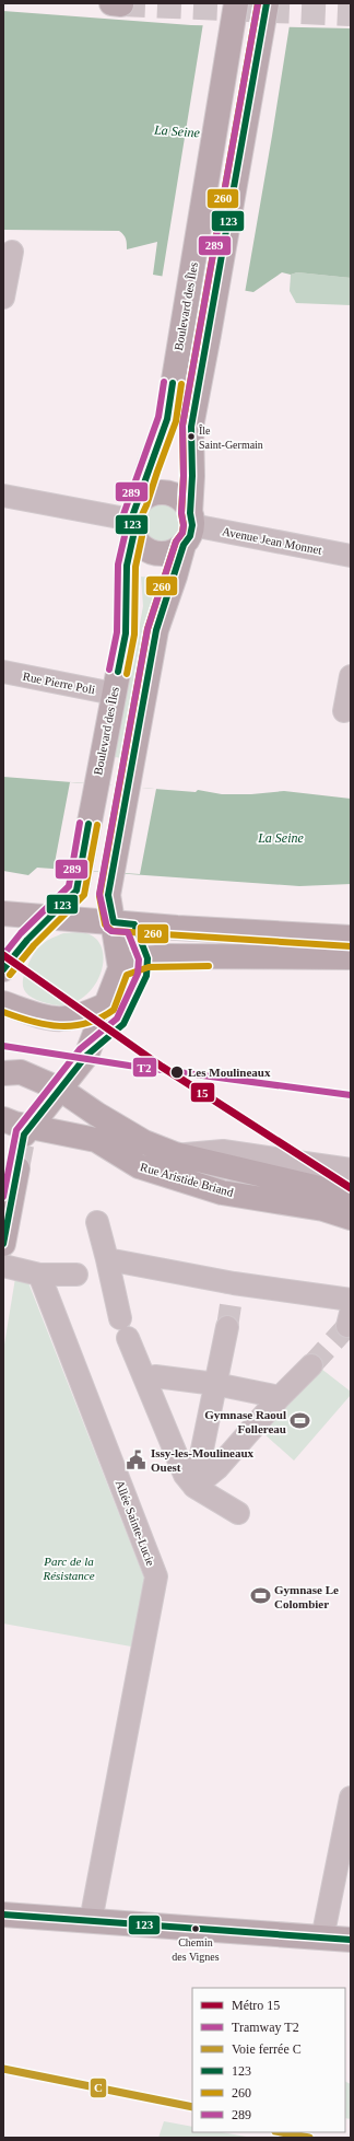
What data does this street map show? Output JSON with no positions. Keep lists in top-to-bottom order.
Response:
{
  "streets": {
    "main road": ["Boulevard des Îles", "Rue Aristide Briand"],
    "street": ["Avenue Jean Monnet", "Rue Pierre Poli", "Allée Sainte-Lucie"]
  },
  "crossings": [
    ["Boulevard des Îles", "Avenue Jean Monnet"],
    ["Boulevard des Îles", "Rue Pierre Poli"]
  ],
  "water": ["La Seine"],
  "parks": ["Parc de la Résistance"],
  "places": {
    "other": ["Île Saint-Germain", "Les Moulineaux", "Chemin des Vignes"],
    "sports": ["Gymnase Raoul Follereau", "Gymnase Le Colombier"],
    "public building": ["Issy-les-Moulineaux Ouest"]
  },
  "lines": [
    "transit line 123",
    "transit line 260",
    "transit line 289",
    "metro line 15",
    "tram line T2",
    "rail line C"
  ],
  "legend": [
    "Métro 15",
    "Tramway T2",
    "Voie ferrée C",
    "123",
    "260",
    "289"
  ]
}
